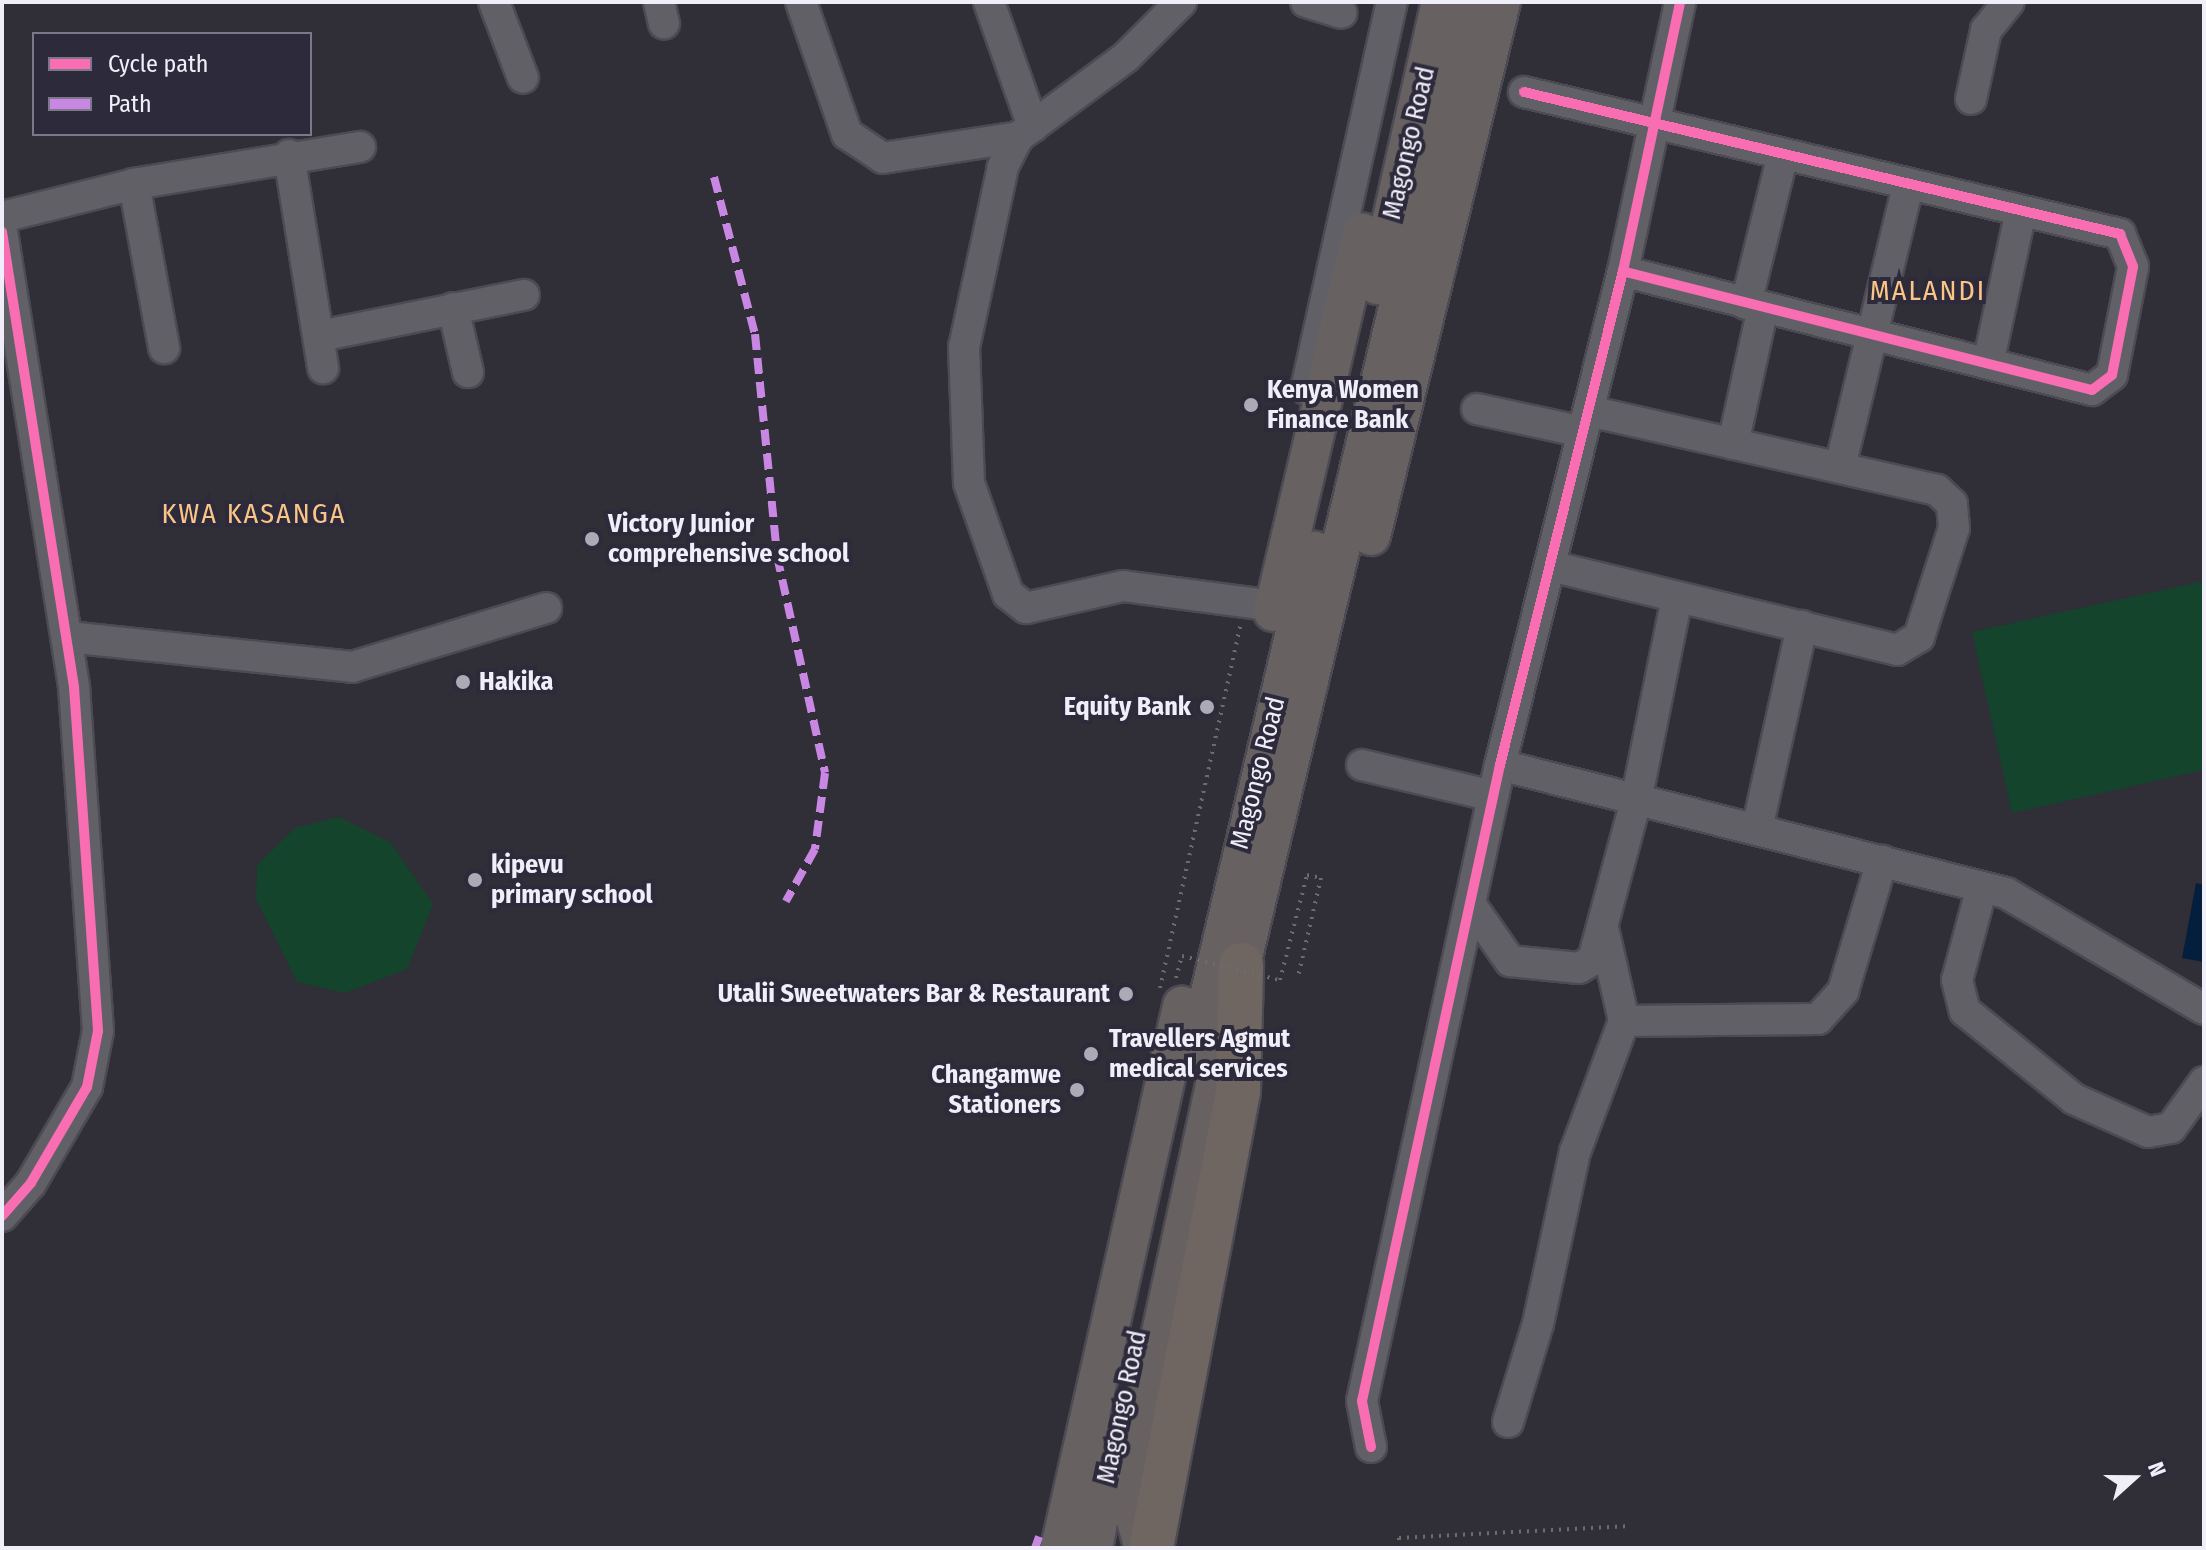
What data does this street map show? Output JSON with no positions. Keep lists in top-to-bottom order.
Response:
{
  "streets": {
    "main road": ["Magongo Road"]
  },
  "districts": ["MALANDI", "KWA KASANGA"],
  "places": [
    "Kenya Women Finance Bank",
    "Victory Junior comprehensive school",
    "Hakika",
    "Equity Bank",
    "kipevu primary school",
    "Utalii Sweetwaters Bar & Restaurant",
    "Travellers Agmut medical services",
    "Changamwe Stationers"
  ],
  "legend": ["Cycle path", "Path"],
  "north": "right"
}
